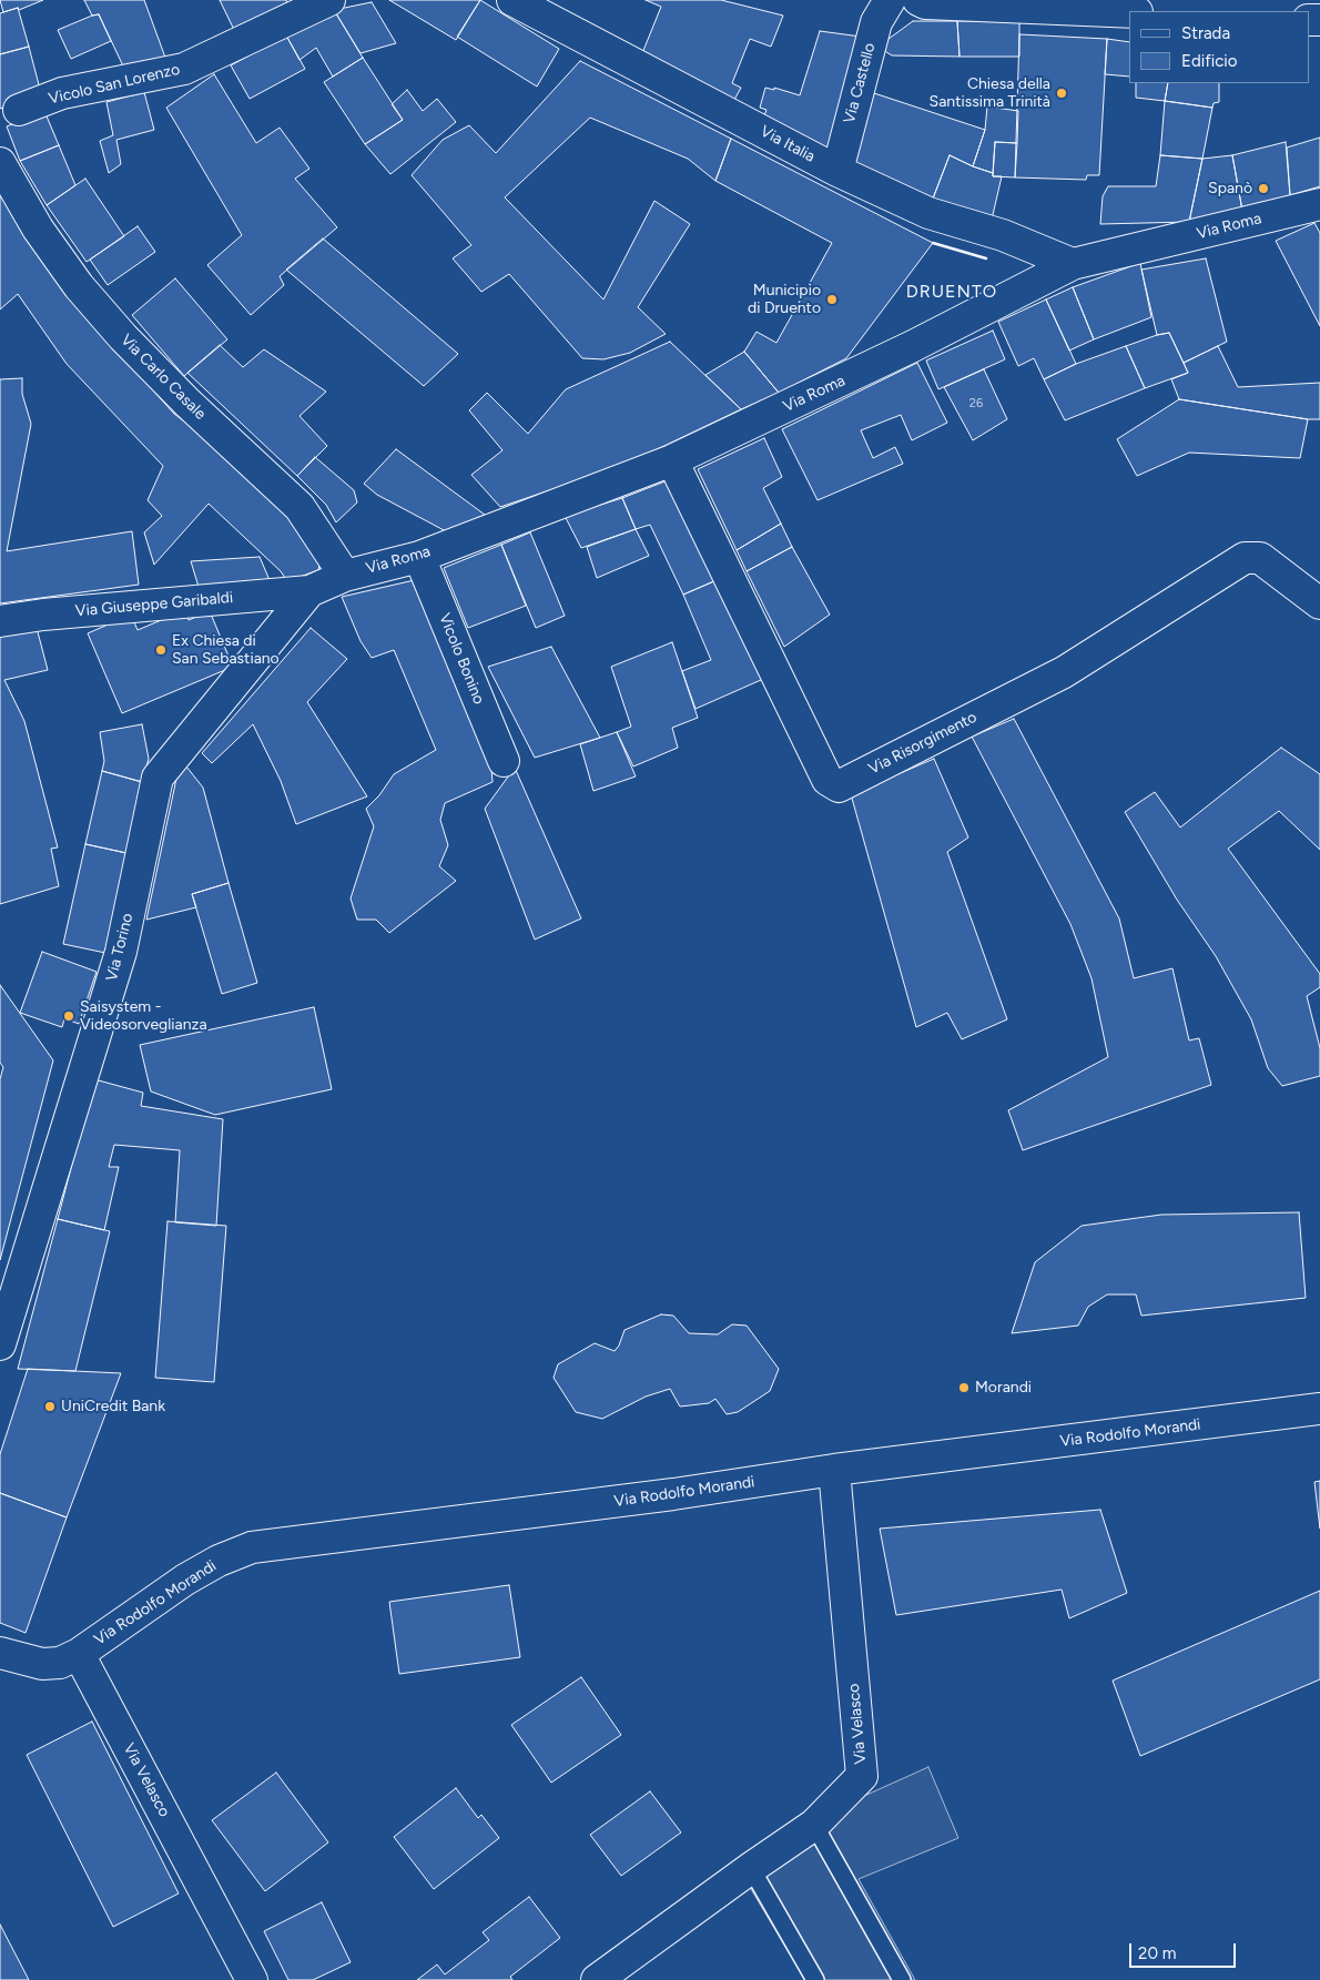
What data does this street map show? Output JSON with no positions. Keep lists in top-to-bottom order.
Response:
{
  "streets": {
    "street": [
      "Via Castello",
      "Vicolo San Lorenzo",
      "Via Italia",
      "Via Roma",
      "Via Carlo Casale",
      "Via Giuseppe Garibaldi",
      "Vicolo Bonino",
      "Via Risorgimento",
      "Via Torino",
      "Via Rodolfo Morandi",
      "Via Velasco"
    ]
  },
  "crossings": [
    ["Via Castello", "Via Italia"],
    ["Via Italia", "Via Roma"],
    ["Via Roma", "Via Carlo Casale"],
    ["Via Roma", "Via Giuseppe Garibaldi"],
    ["Via Roma", "Vicolo Bonino"],
    ["Via Roma", "Via Risorgimento"],
    ["Via Roma", "Via Torino"],
    ["Via Giuseppe Garibaldi", "Via Torino"],
    ["Via Rodolfo Morandi", "Via Velasco"]
  ],
  "districts": ["DRUENTO"],
  "places": [
    "Chiesa della Santissima Trinità",
    "Spanò",
    "Municipio di Druento",
    "Ex Chiesa di San Sebastiano",
    "Saisystem - Videosorveglianza",
    "Morandi",
    "UniCredit Bank"
  ],
  "house_numbers": ["26"],
  "legend": ["Strada", "Edificio"],
  "scale_bar": "20 m"
}
